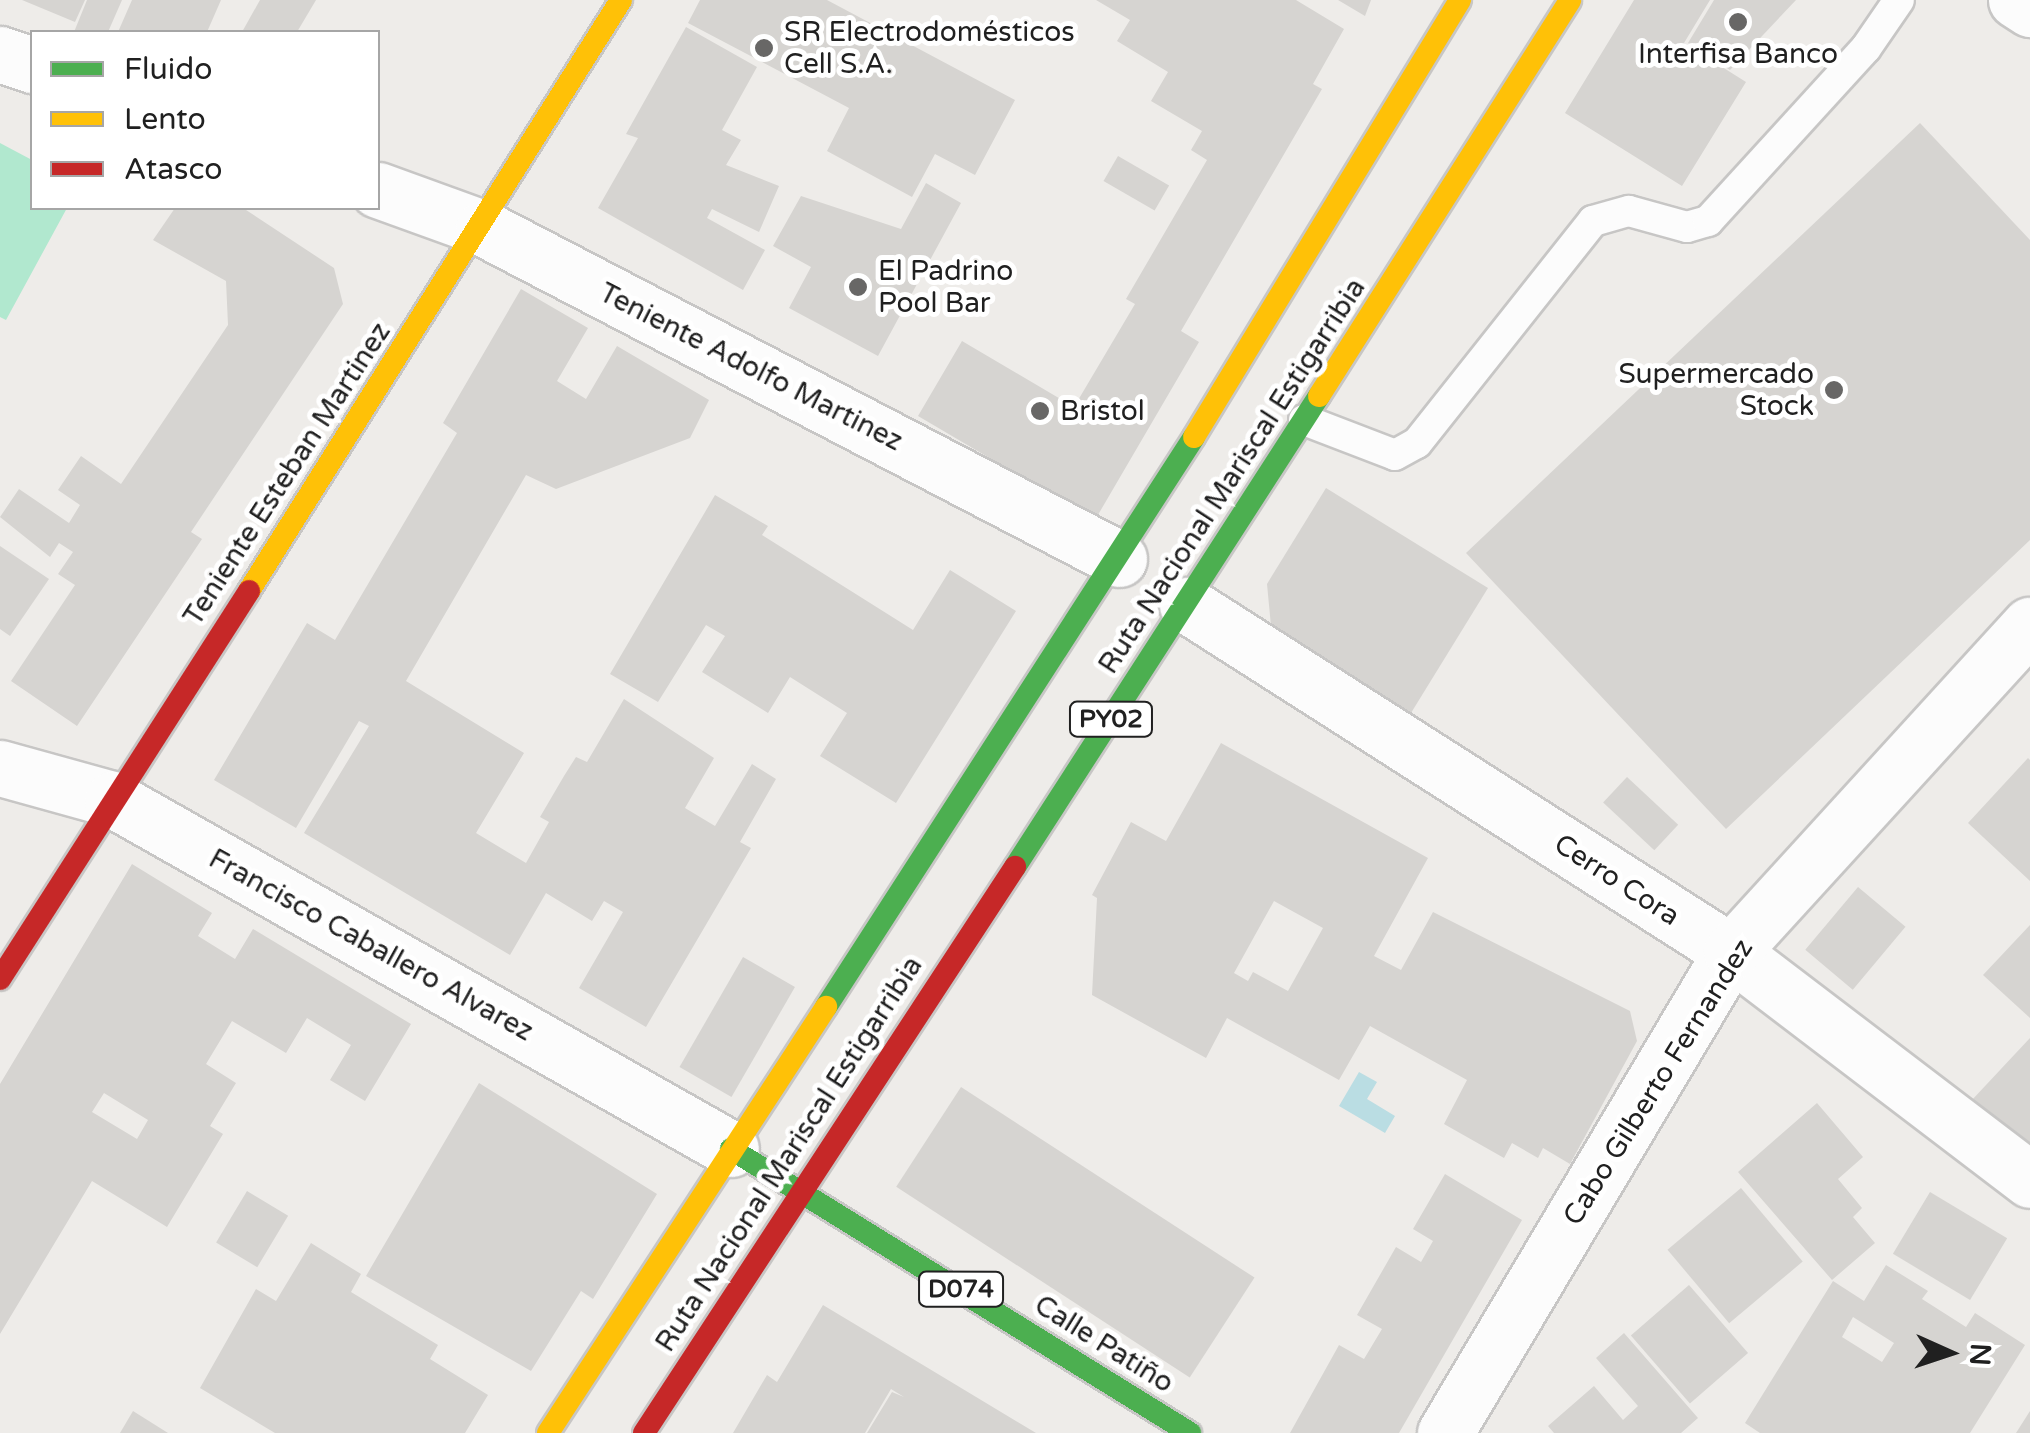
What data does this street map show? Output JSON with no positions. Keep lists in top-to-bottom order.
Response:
{
  "streets": {
    "main road": [
      "Teniente Esteban Martinez",
      "Ruta Nacional Mariscal Estigarribia",
      "PY02",
      "D074",
      "Calle Patiño"
    ],
    "street": [
      "Teniente Adolfo Martinez",
      "Cerro Cora",
      "Francisco Caballero Alvarez",
      "Cabo Gilberto Fernandez"
    ]
  },
  "crossings": [
    ["Teniente Adolfo Martinez", "Teniente Esteban Martinez"],
    ["Teniente Adolfo Martinez", "Ruta Nacional Mariscal Estigarribia"],
    ["Teniente Esteban Martinez", "Francisco Caballero Alvarez"],
    ["Ruta Nacional Mariscal Estigarribia", "Cerro Cora"],
    ["Ruta Nacional Mariscal Estigarribia", "Francisco Caballero Alvarez"],
    ["Ruta Nacional Mariscal Estigarribia", "Calle Patiño"],
    ["Cerro Cora", "Cabo Gilberto Fernandez"],
    ["Francisco Caballero Alvarez", "Calle Patiño"]
  ],
  "places": [
    "Interfisa Banco",
    "SR Electrodomésticos Cell S.A.",
    "El Padrino Pool Bar",
    "Supermercado Stock",
    "Bristol"
  ],
  "legend": ["Fluido", "Lento", "Atasco"],
  "north": "right"
}
